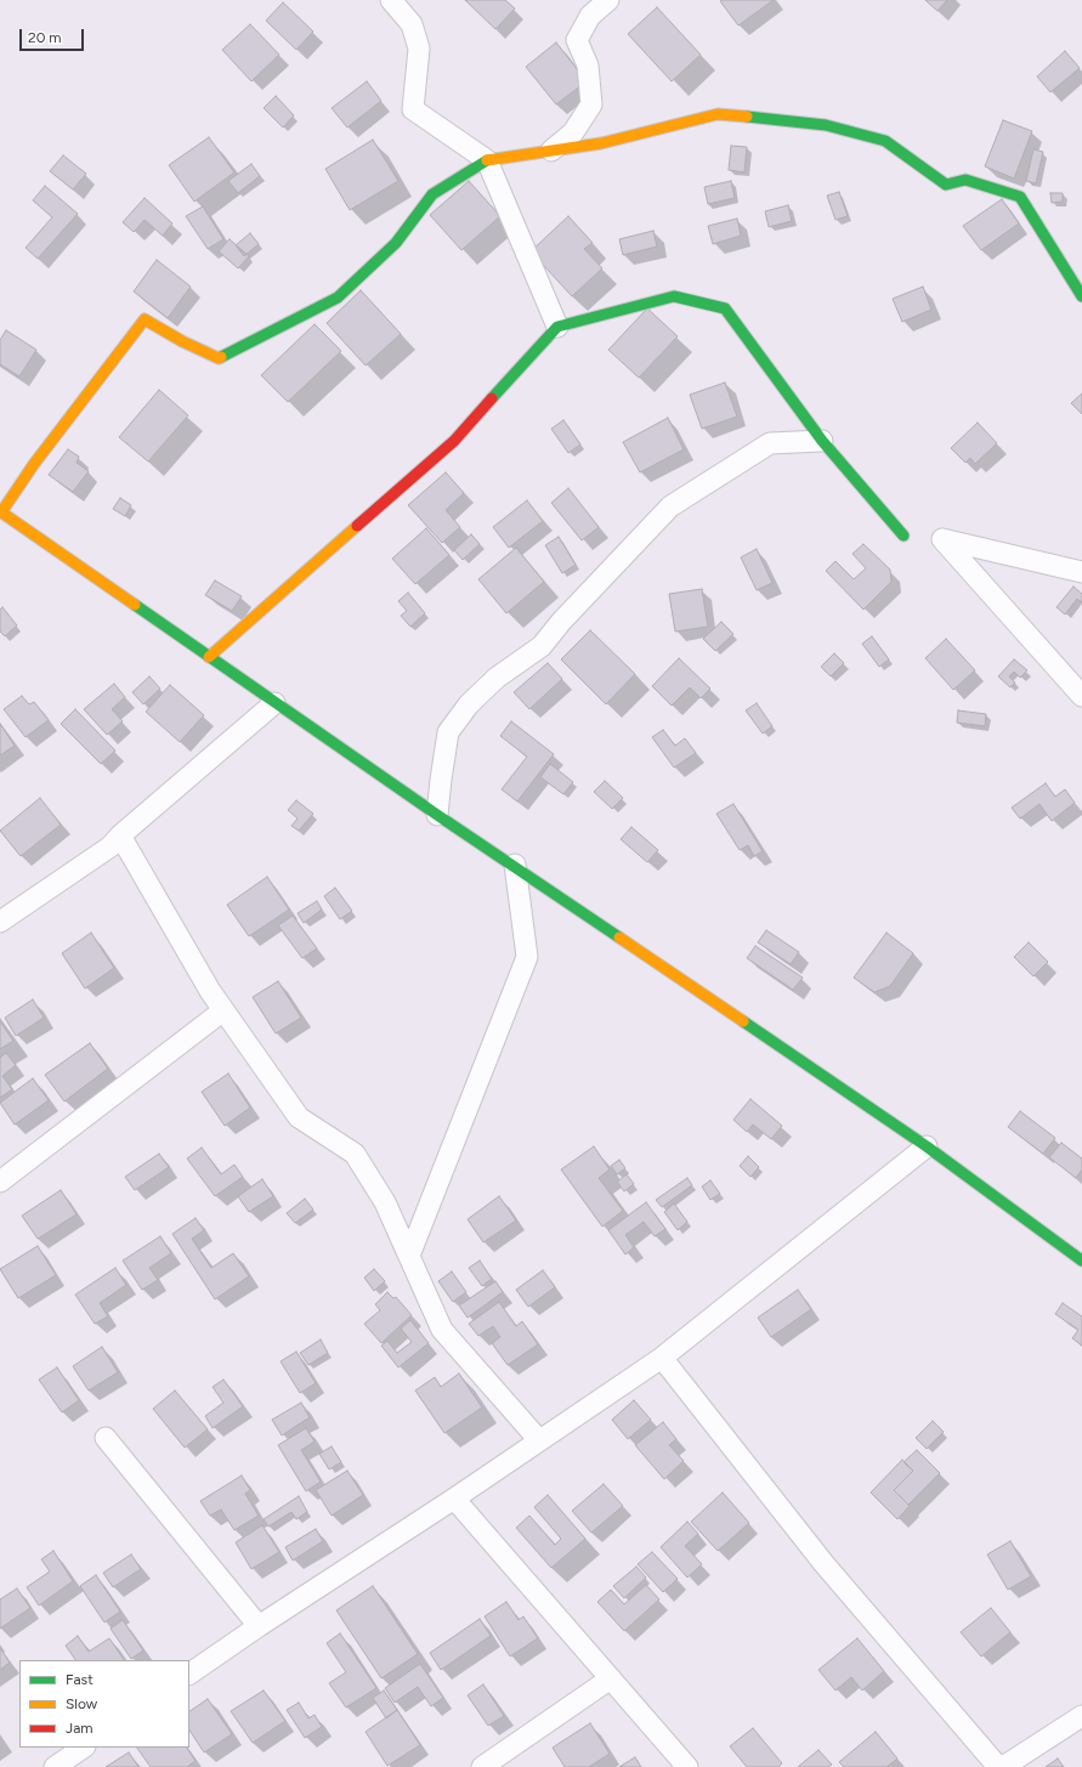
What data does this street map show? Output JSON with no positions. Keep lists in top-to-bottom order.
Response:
{
  "legend": ["Fast", "Slow", "Jam"],
  "scale_bar": "20 m"
}
